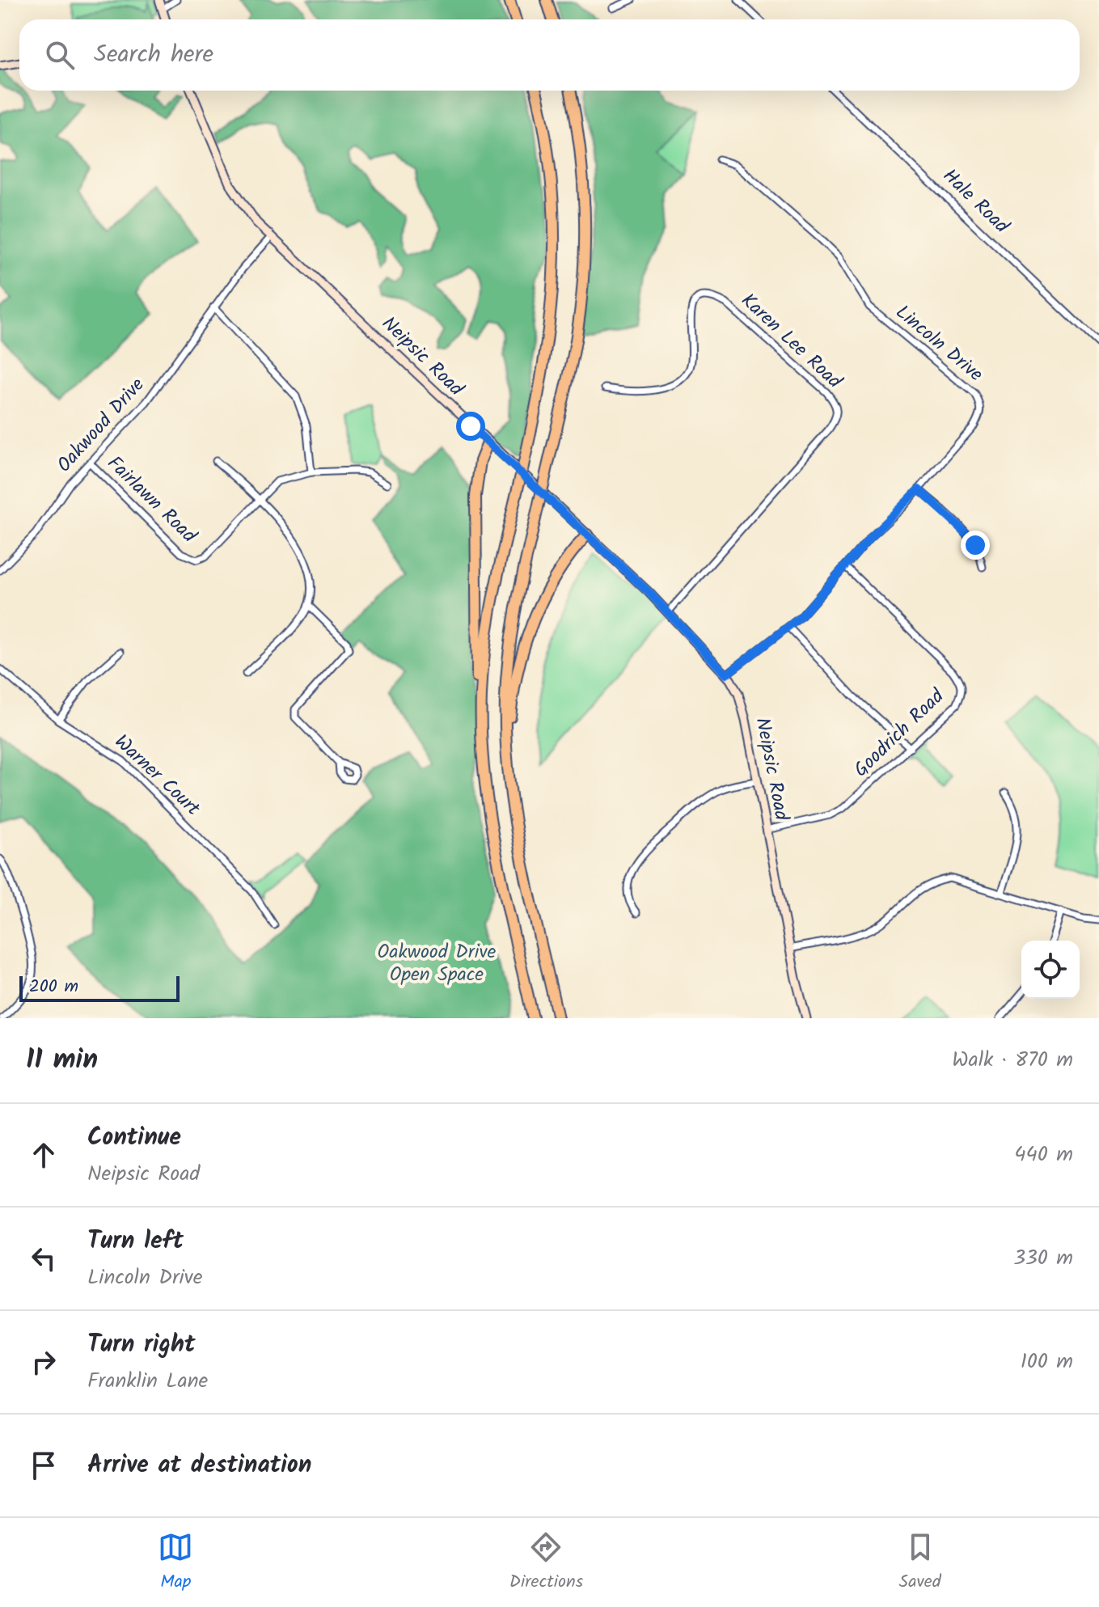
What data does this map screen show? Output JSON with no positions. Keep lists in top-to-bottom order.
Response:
{
  "streets": {
    "street": [
      "Hale Road",
      "Karen Lee Road",
      "Lincoln Drive",
      "Neipsic Road",
      "Oakwood Drive",
      "Fairlawn Road",
      "Goodrich Road",
      "Warner Court"
    ]
  },
  "crossings": [
    ["Karen Lee Road", "Neipsic Road"],
    ["Lincoln Drive", "Neipsic Road"],
    ["Lincoln Drive", "Goodrich Road"],
    ["Neipsic Road", "Oakwood Drive"],
    ["Neipsic Road", "Goodrich Road"],
    ["Oakwood Drive", "Fairlawn Road"]
  ],
  "parks": ["Oakwood Drive Open Space"],
  "scale_bar": "200 m",
  "page": {
    "search": "Search here",
    "scale": "200 m",
    "heading": ["11 min", "Walk · 870 m"],
    "list": [
      ["Continue", "Neipsic Road", "440 m"],
      ["Turn left", "Lincoln Drive", "330 m"],
      ["Turn right", "Franklin Lane", "100 m"],
      "Arrive at destination"
    ],
    "nav": ["Map", "Directions", "Saved"]
  }
}
